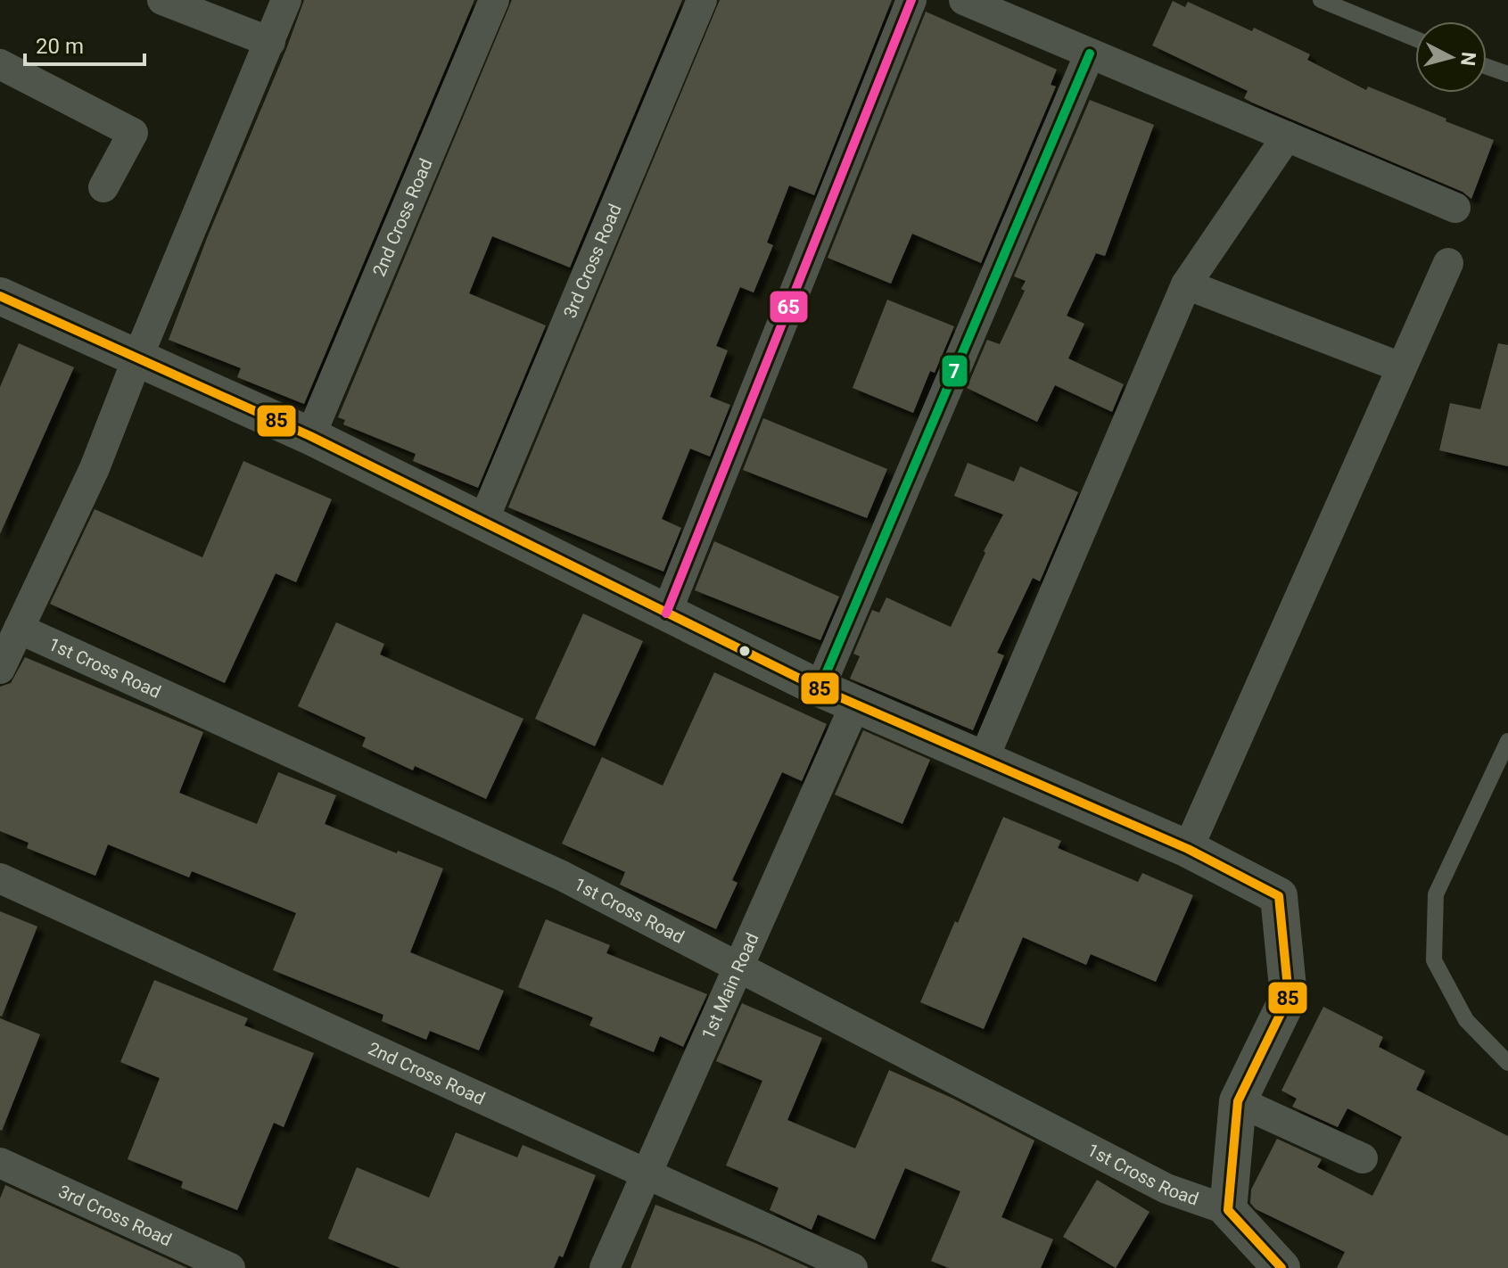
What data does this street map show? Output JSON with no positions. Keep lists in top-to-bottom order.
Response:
{
  "streets": {
    "street": [
      "2nd Cross Road",
      "3rd Cross Road",
      "1st Cross Road",
      "1st Main Road"
    ]
  },
  "crossings": [
    ["2nd Cross Road", "1st Main Road"],
    ["1st Cross Road", "1st Main Road"]
  ],
  "lines": ["transit line 65", "transit line 7", "transit line 85"],
  "scale_bar": "20 m",
  "north": "right"
}
